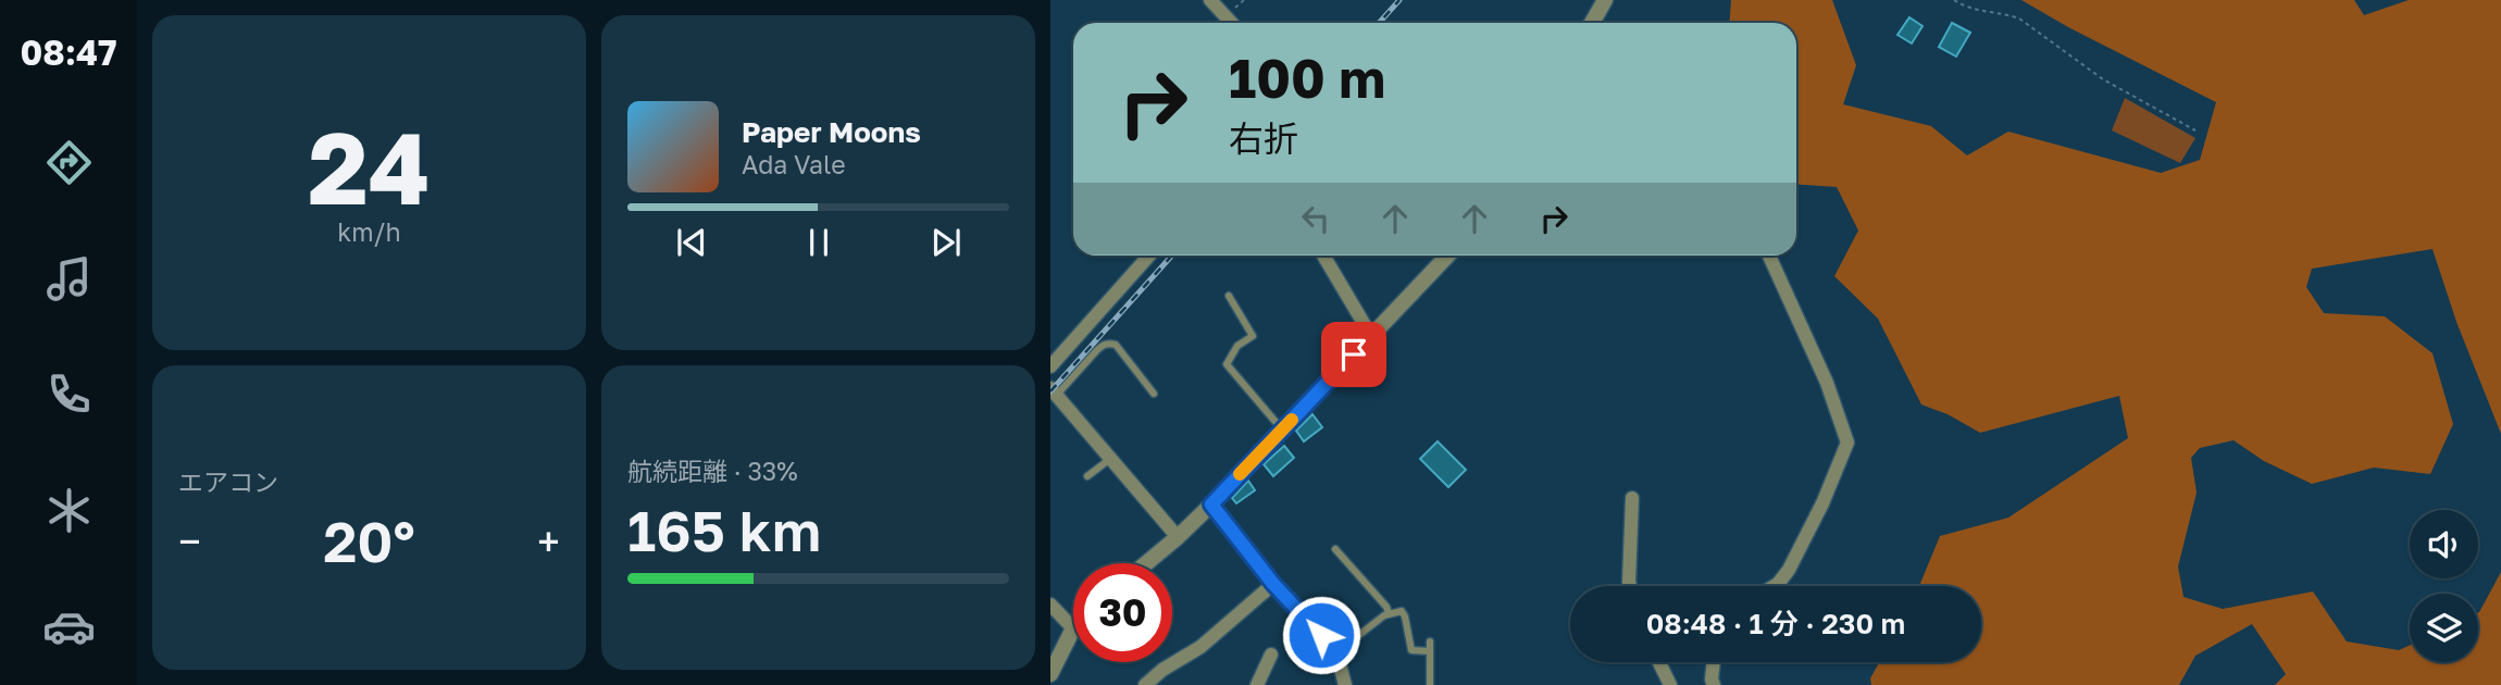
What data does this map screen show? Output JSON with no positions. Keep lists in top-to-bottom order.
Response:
{
  "page": {
    "tabs": "08:47",
    "tile": [
      ["24", "km/h"],
      "エアコン",
      ["航続距離 · 33%", "165 km"]
    ],
    "turn": ["100 m", "右折"],
    "song": ["Paper Moons", "Ada Vale"],
    "heat": ["−", "20°", "+"],
    "limit": "30",
    "trip": "08:48 · 1 分 · 230 m"
  }
}
